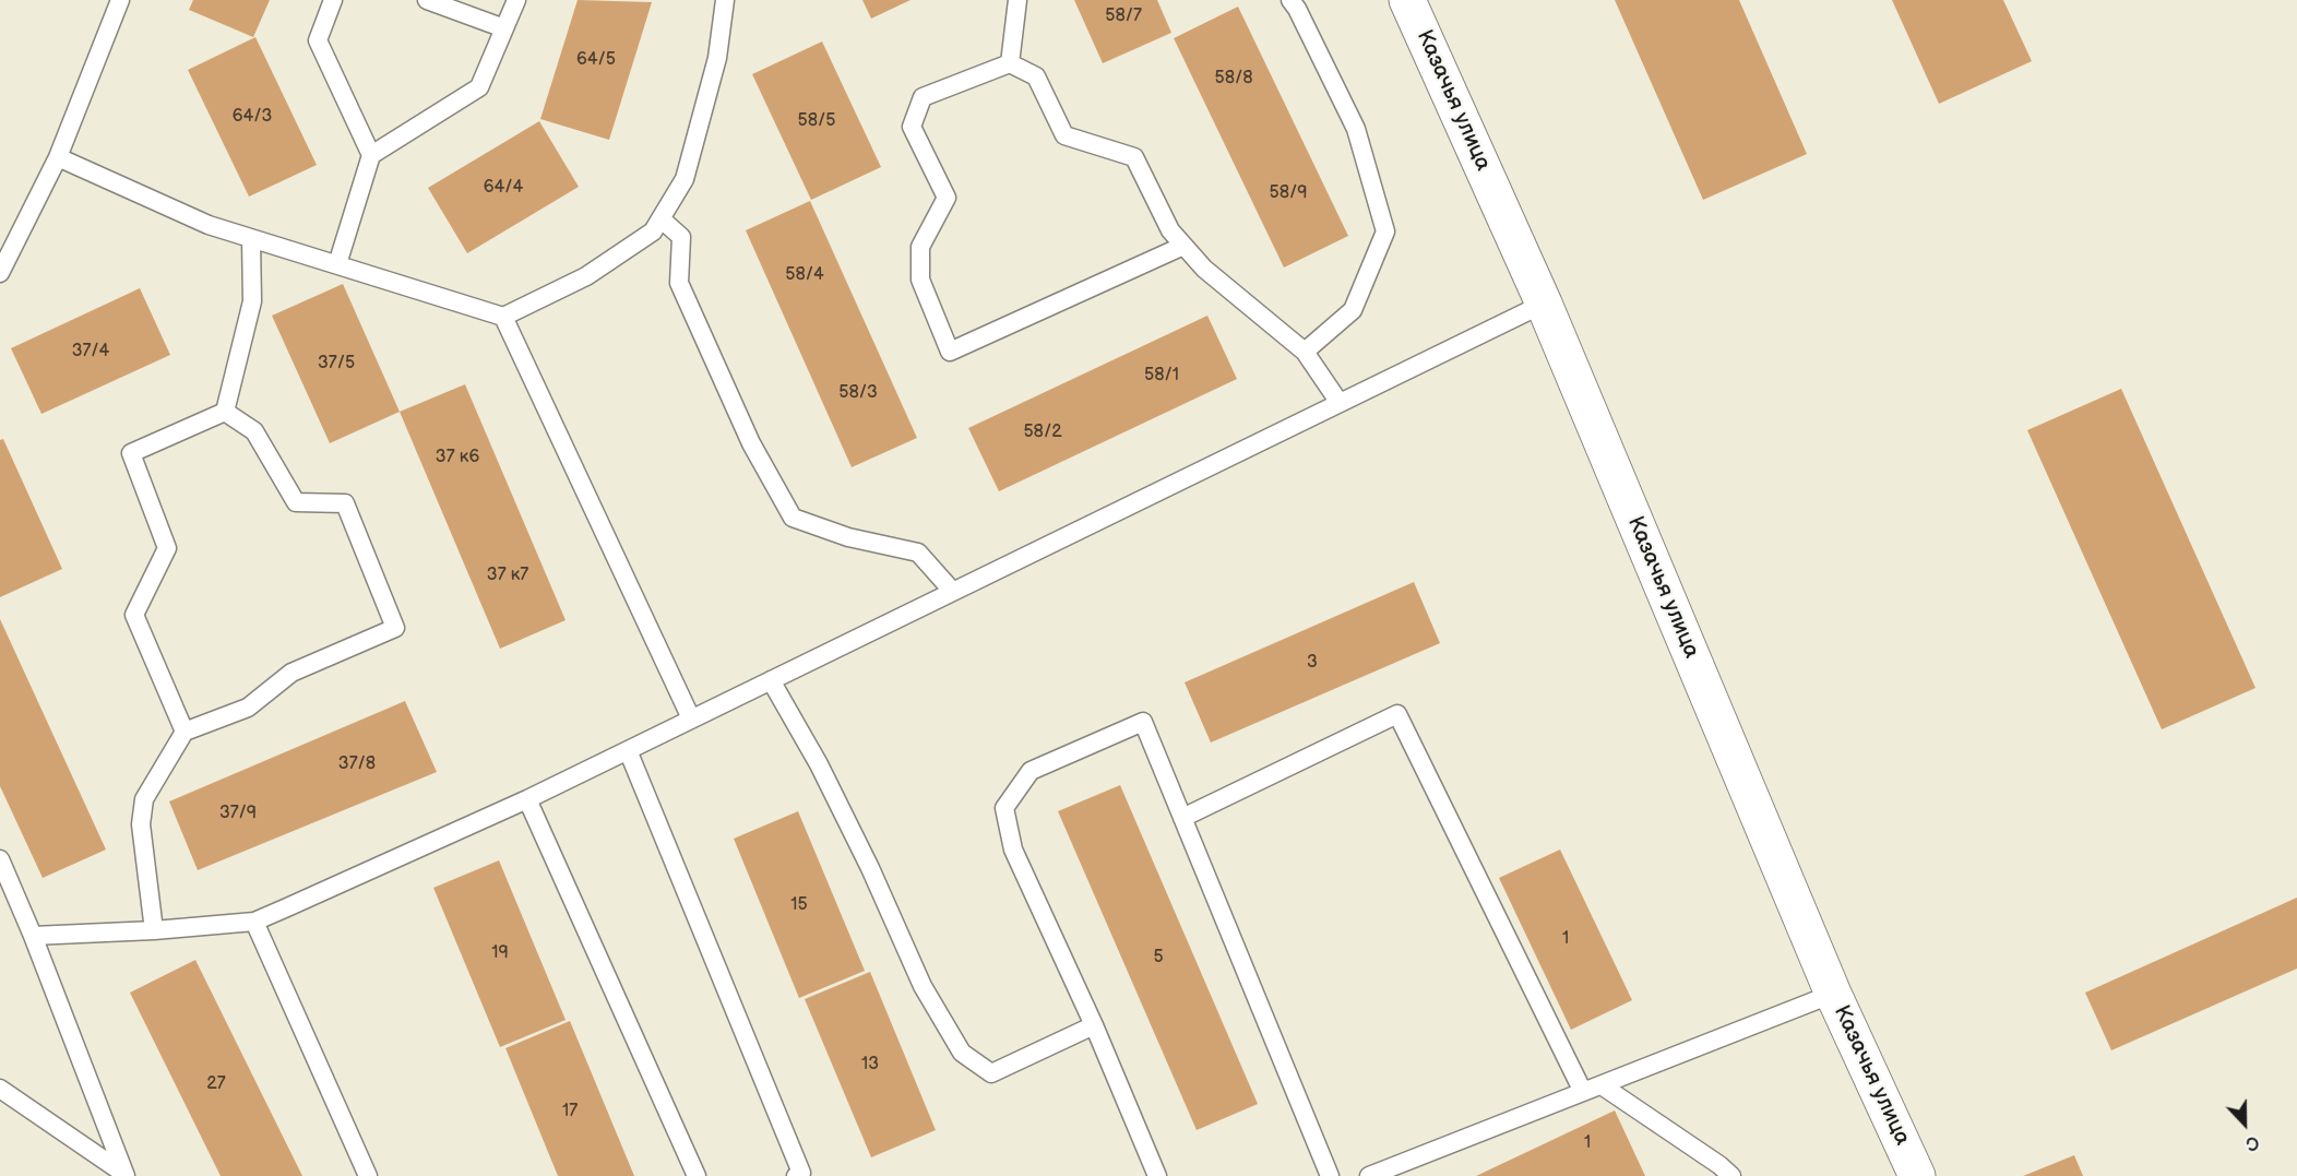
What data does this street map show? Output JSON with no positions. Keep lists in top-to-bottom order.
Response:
{
  "streets": {
    "street": ["Казачья улица"]
  },
  "house_numbers": [
    "58/7",
    "64/5",
    "58/8",
    "64/3",
    "58/5",
    "64/4",
    "58/9",
    "58/4",
    "37/4",
    "37/5",
    "58/1",
    "58/3",
    "58/2",
    "37 к6",
    "37 к7",
    "3",
    "37/8",
    "37/9",
    "15",
    "1",
    "19",
    "5",
    "13",
    "27",
    "17",
    "1"
  ],
  "north": "bottom"
}
